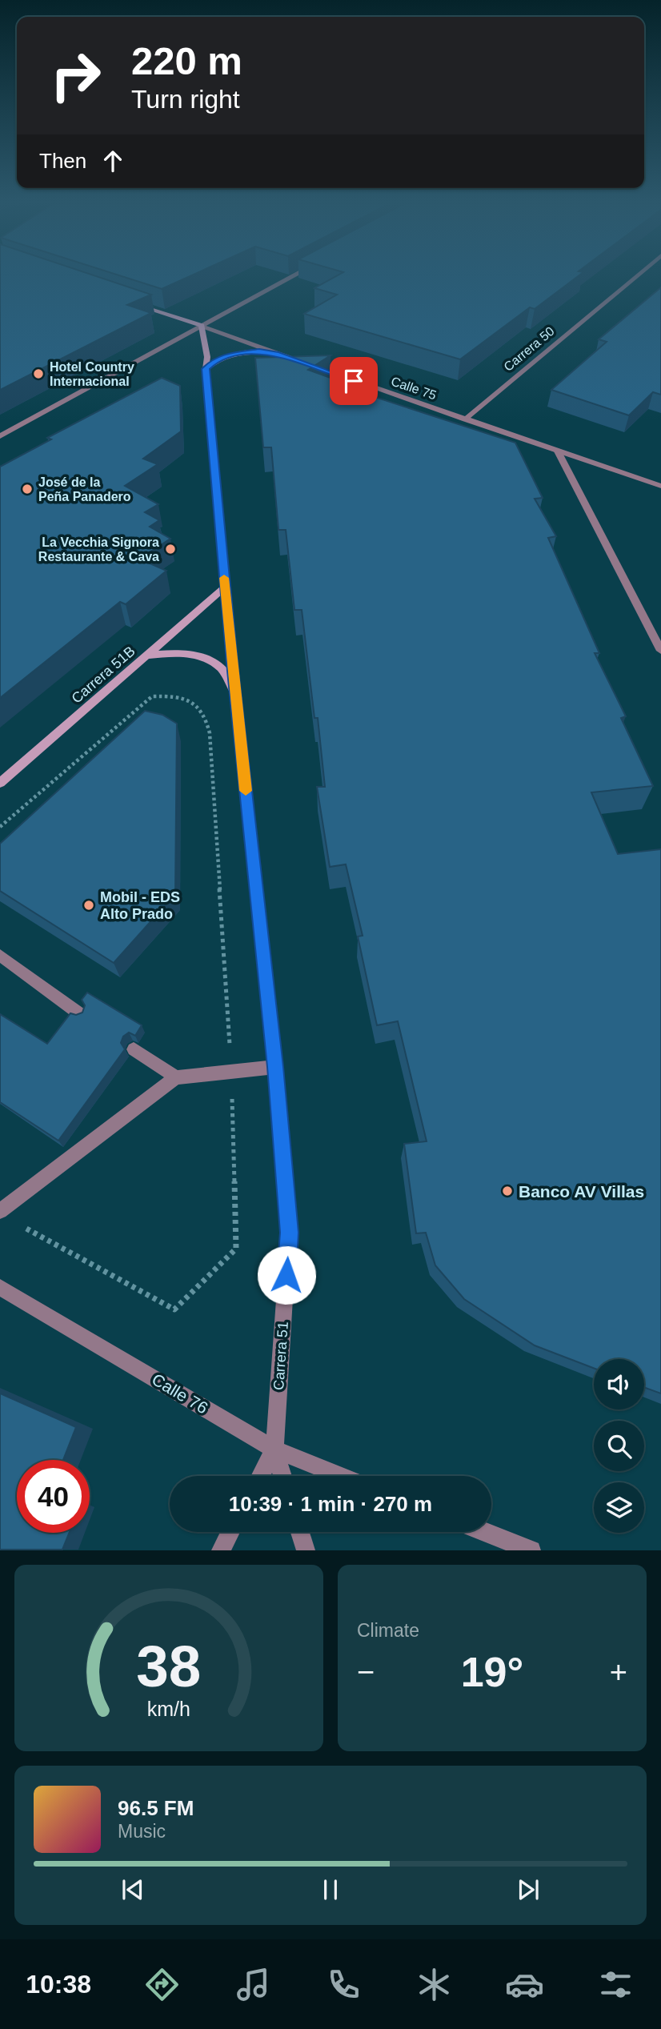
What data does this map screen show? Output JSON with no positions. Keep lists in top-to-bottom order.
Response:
{
  "streets": {
    "main road": ["Calle 75", "Carrera 51B", "Carrera 51"],
    "street": ["Carrera 50", "Calle 76"]
  },
  "crossings": [
    ["Carrera 50", "Calle 75"],
    ["Calle 75", "Carrera 51"],
    ["Carrera 51B", "Carrera 51"],
    ["Carrera 51", "Calle 76"]
  ],
  "places": [
    "Hotel Country Internacional",
    "José de la Peña Panadero",
    "La Vecchia Signora Restaurante & Cava",
    "Mobil - EDS Alto Prado",
    "Banco AV Villas"
  ],
  "page": {
    "turn": ["220 m", "Turn right"],
    "then": "Then",
    "limit": "40",
    "trip": "10:39 · 1 min · 270 m",
    "tile": "Climate",
    "heat": ["−", "19°", "+"],
    "song": ["96.5 FM", "Music"],
    "tabs": "10:38",
    "gauge": ["38", "km/h"]
  }
}
